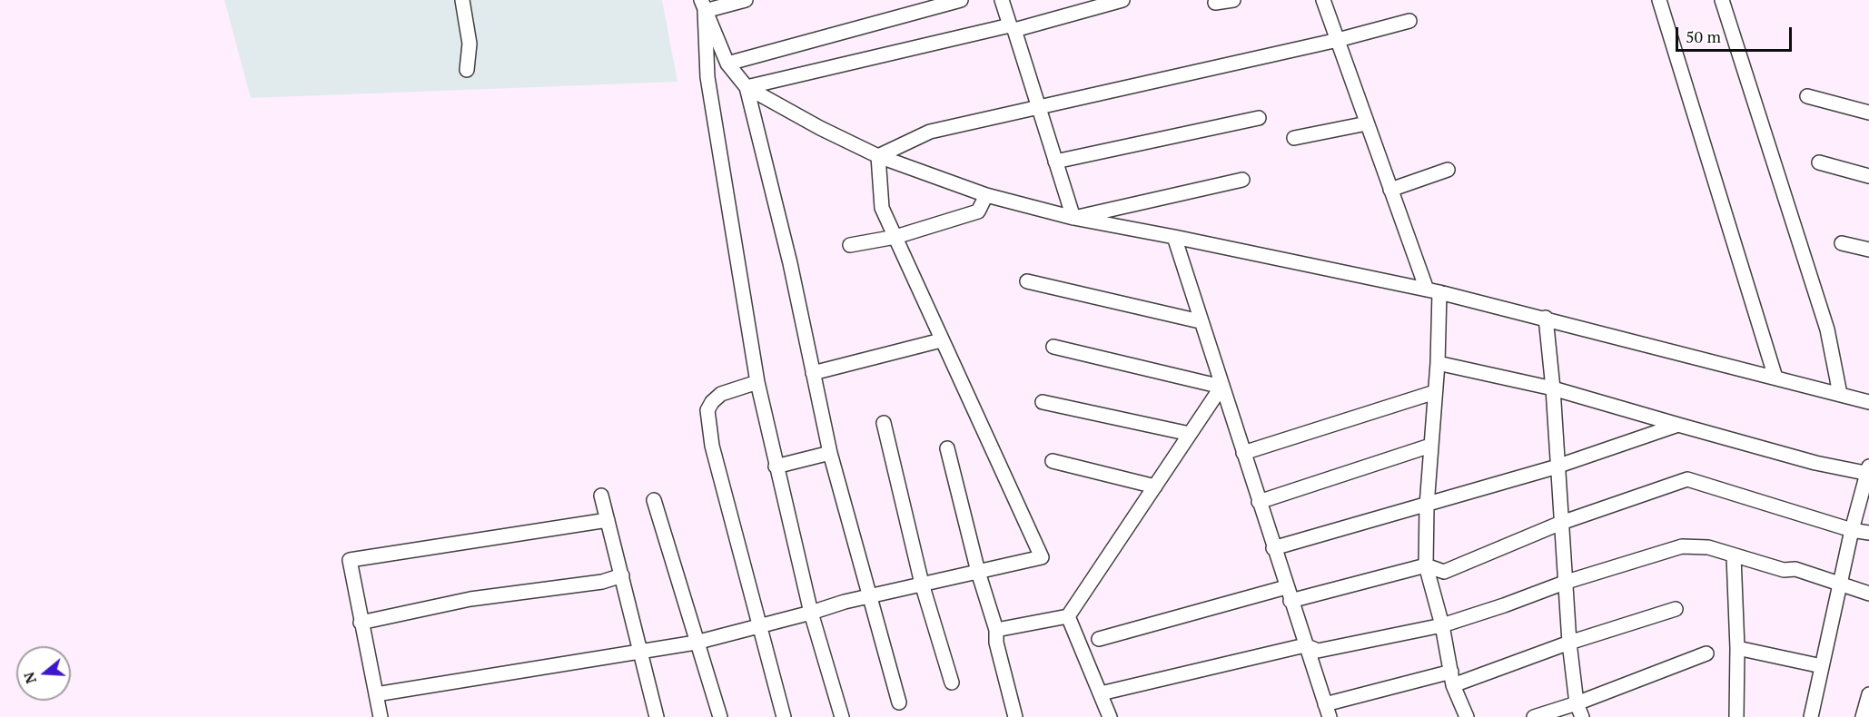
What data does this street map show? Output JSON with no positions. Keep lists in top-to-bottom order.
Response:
{
  "scale_bar": "50 m",
  "north": "left"
}
